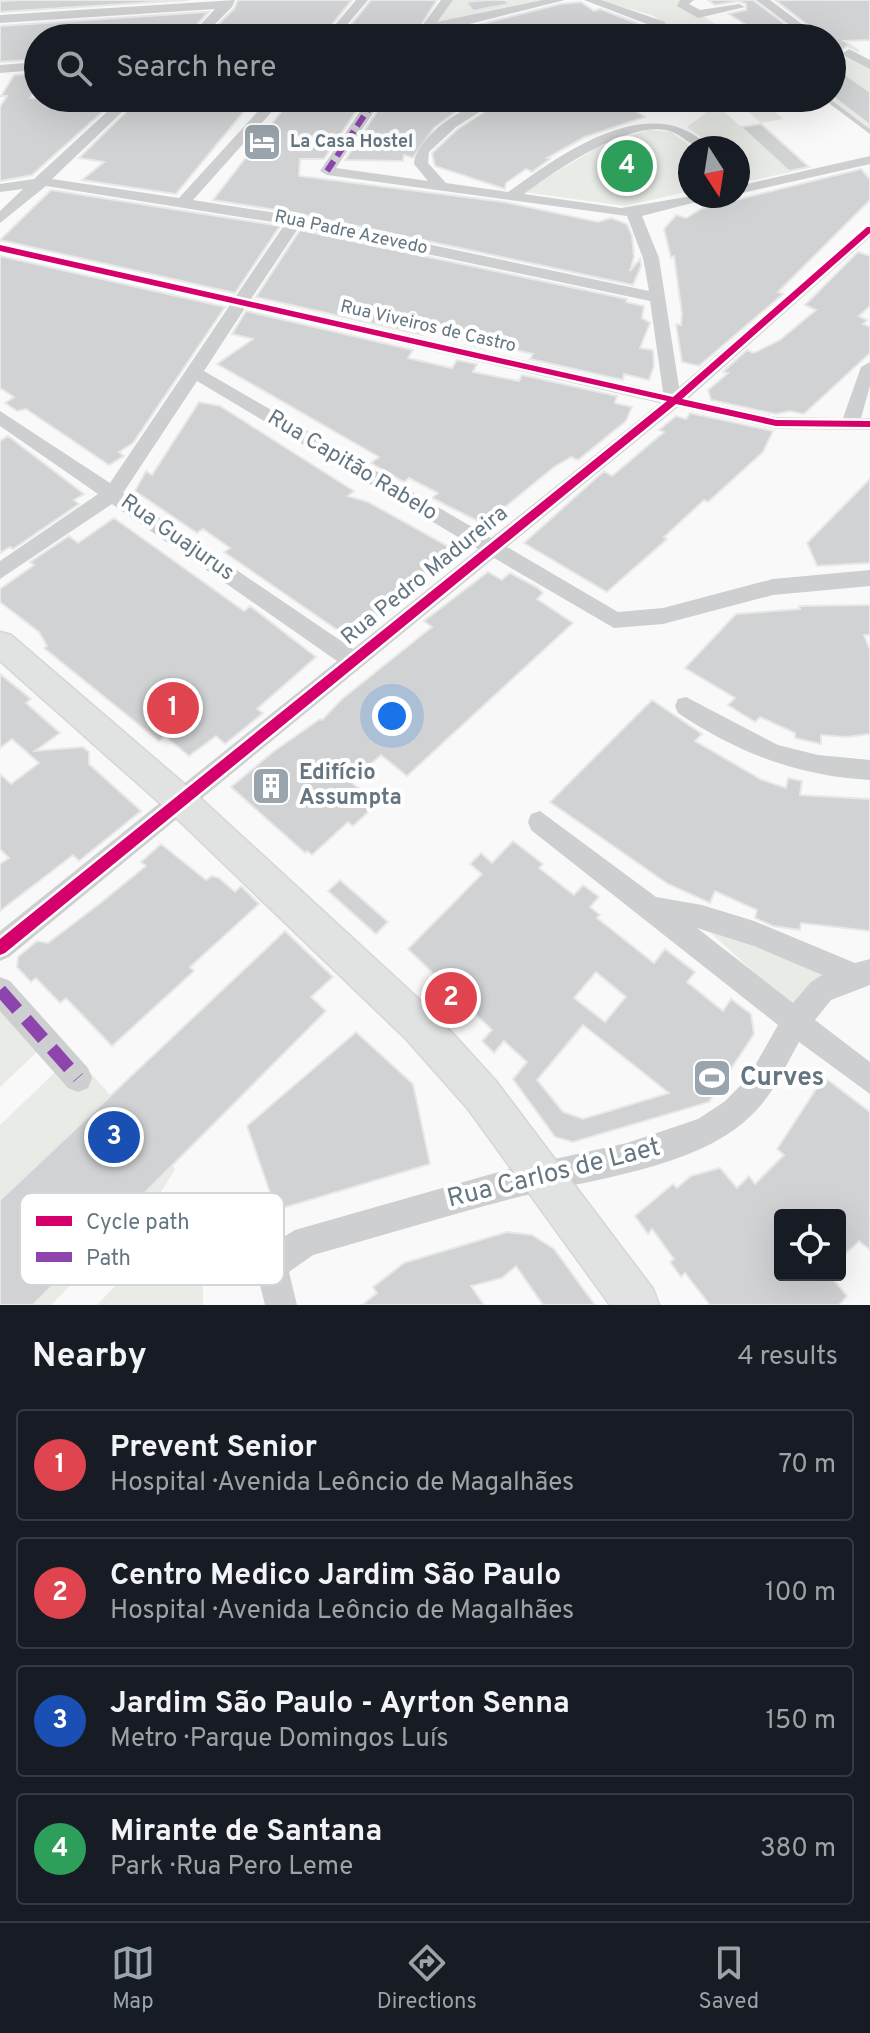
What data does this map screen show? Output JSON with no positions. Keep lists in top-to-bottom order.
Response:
{
  "streets": {
    "street": [
      "Rua Padre Azevedo",
      "Rua Viveiros de Castro",
      "Rua Capitão Rabelo",
      "Rua Guajurus",
      "Rua Pedro Madureira",
      "Rua Carlos de Laet"
    ]
  },
  "crossings": [
    ["Rua Viveiros de Castro", "Rua Pedro Madureira"],
    ["Rua Capitão Rabelo", "Rua Pedro Madureira"],
    ["Rua Guajurus", "Rua Pedro Madureira"]
  ],
  "places": {
    "hotel": ["La Casa Hostel"],
    "building": ["Edifício Assumpta"],
    "sports": ["Curves"]
  },
  "legend": ["Cycle path", "Path"],
  "north": "bottom",
  "page": {
    "search": "Search here",
    "pins": [
      "4",
      "1",
      "2",
      "3"
    ],
    "heading": ["Nearby", "4 results"],
    "list": [
      {
        "mark": "1",
        "name": "Prevent Senior",
        "note": "Hospital · Avenida Leôncio de Magalhães",
        "value": "70 m"
      },
      {
        "mark": "2",
        "name": "Centro Medico Jardim São Paulo",
        "note": "Hospital · Avenida Leôncio de Magalhães",
        "value": "100 m"
      },
      {
        "mark": "3",
        "name": "Jardim São Paulo - Ayrton Senna",
        "note": "Metro · Parque Domingos Luís",
        "value": "150 m"
      },
      {
        "mark": "4",
        "name": "Mirante de Santana",
        "note": "Park · Rua Pero Leme",
        "value": "380 m"
      }
    ],
    "nav": ["Map", "Directions", "Saved"]
  }
}
